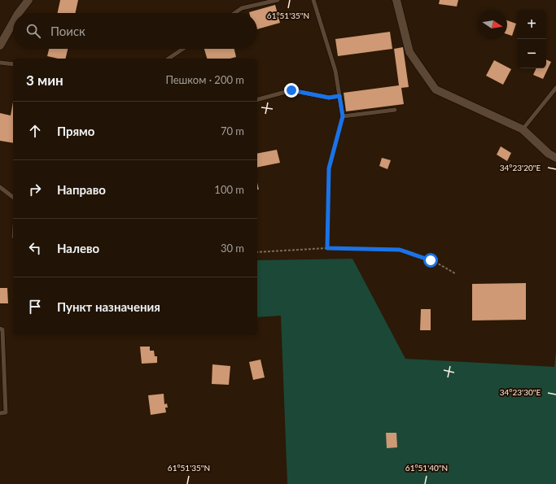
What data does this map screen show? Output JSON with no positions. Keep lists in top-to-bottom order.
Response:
{
  "north": "right",
  "page": {
    "map_buttons": ["+", "−"],
    "search": "Поиск",
    "heading": ["3 мин", "Пешком · 200 m"],
    "list": [
      ["Прямо", "70 m"],
      ["Направо", "100 m"],
      ["Налево", "30 m"],
      "Пункт назначения"
    ]
  },
  "coordinates": [
    "61°51'35\"N",
    "34°23'20\"E",
    "34°23'30\"E",
    "61°51'40\"N"
  ]
}
